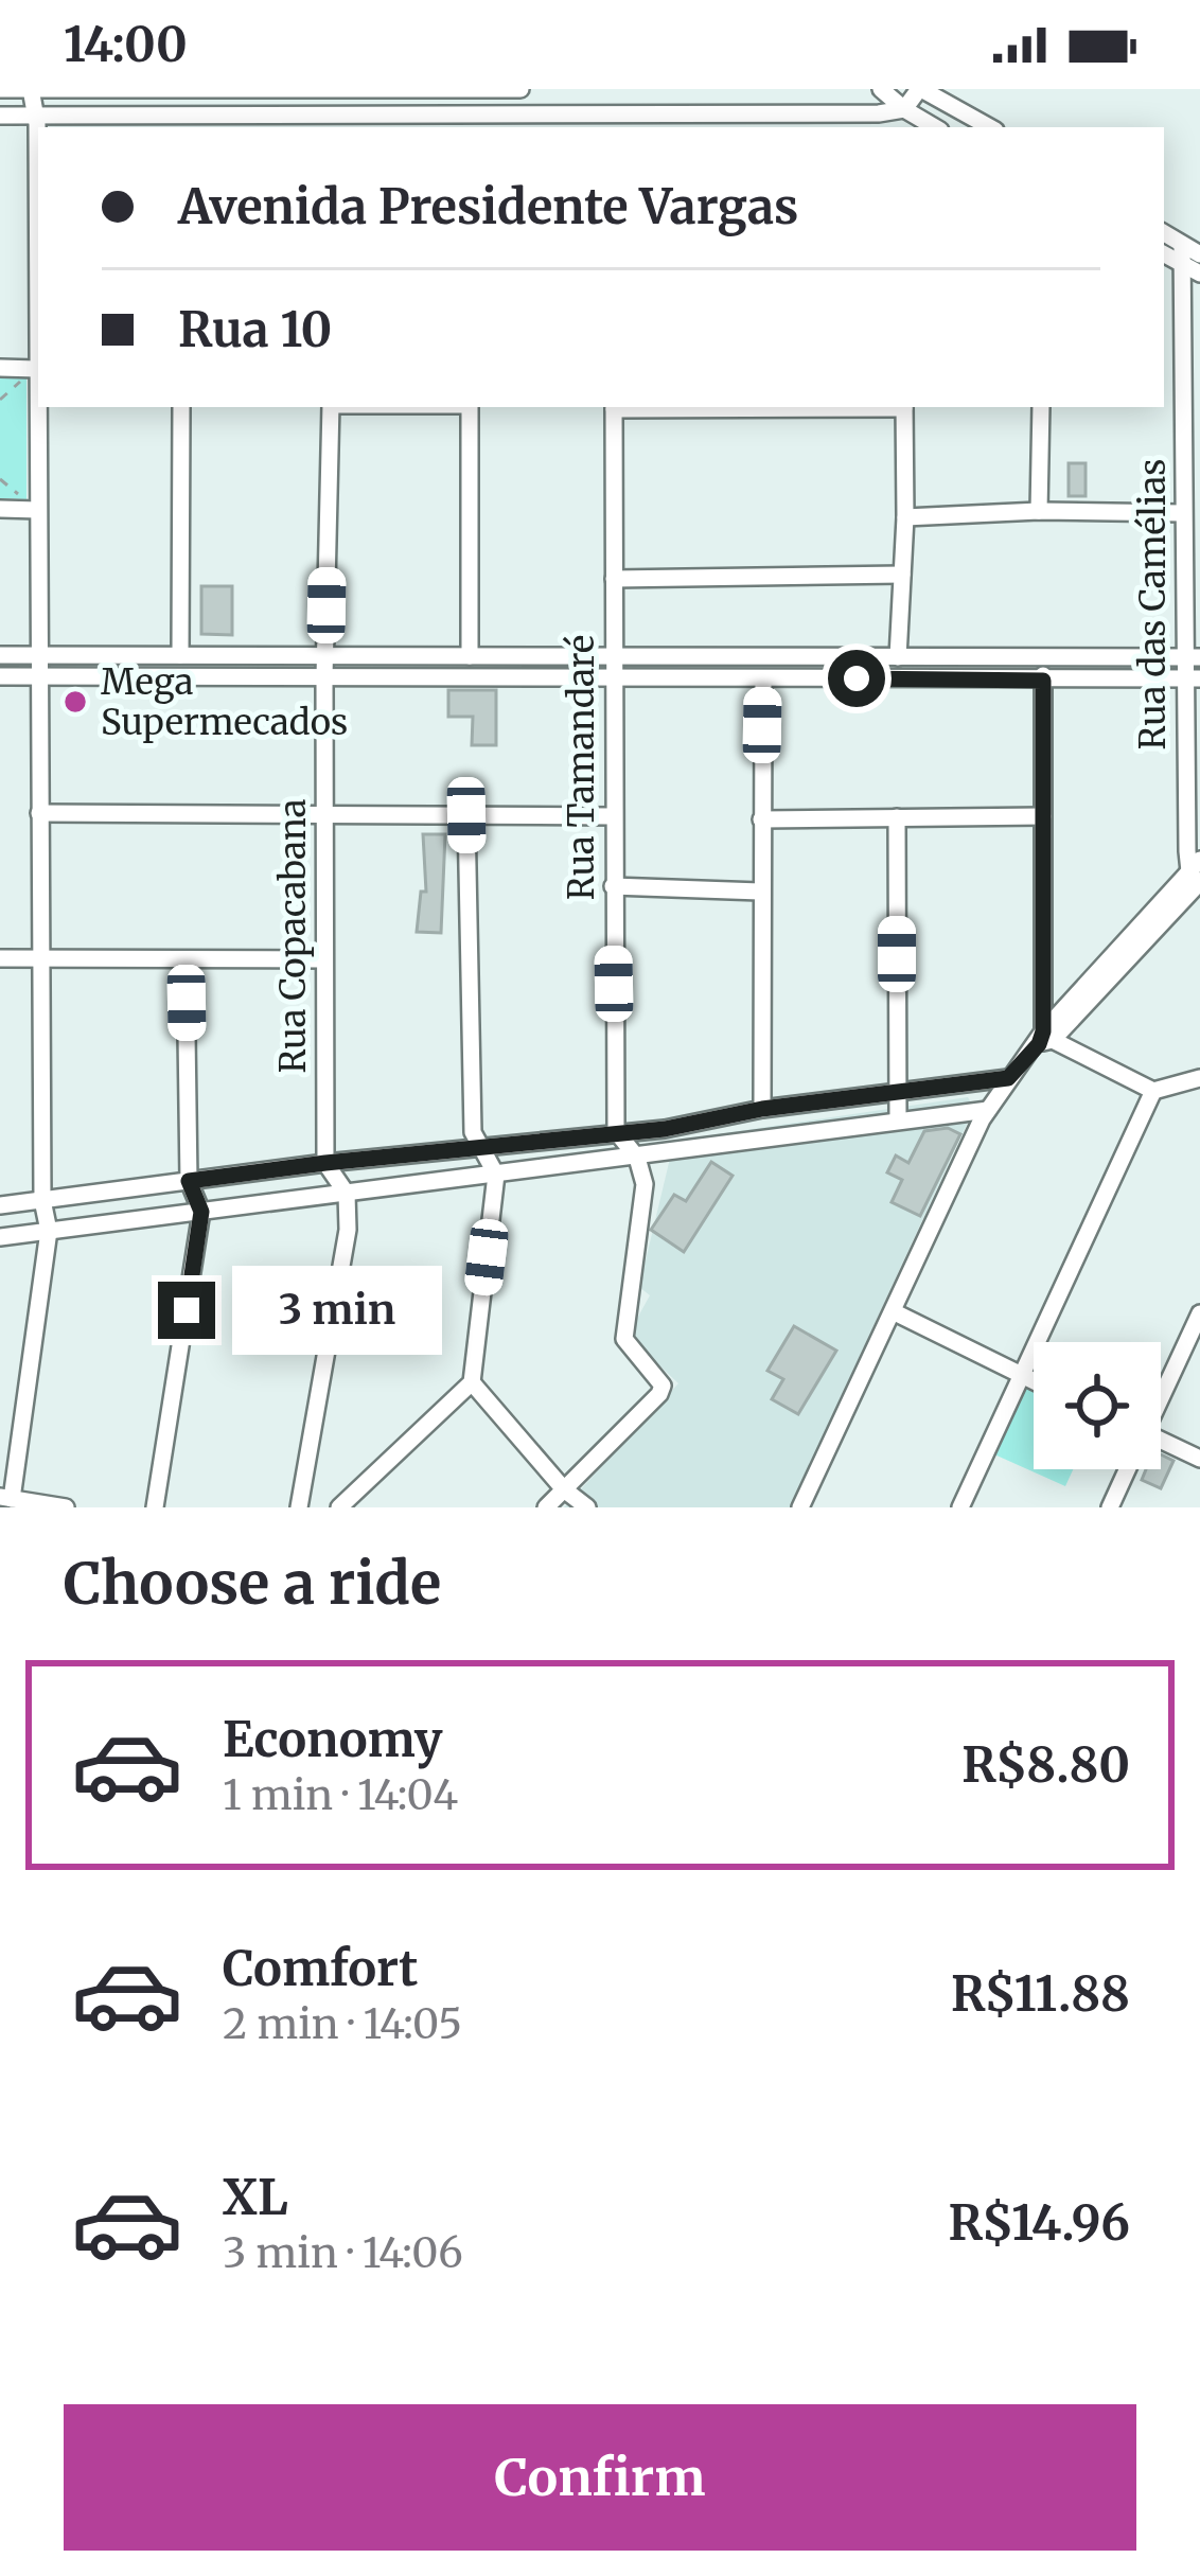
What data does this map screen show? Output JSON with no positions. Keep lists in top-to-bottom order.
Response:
{
  "streets": {
    "street": ["Rua das Camélias", "Rua Tamandaré", "Rua Copacabana"]
  },
  "places": ["Mega Supermecados"],
  "page": {
    "status": "14:00",
    "banner": ["Avenida Presidente Vargas", "Rua 10"],
    "bubble": "3 min",
    "heading": "Choose a ride",
    "list": [
      {
        "name": "Economy",
        "note": "1 min · 14:04",
        "value": "R$8.80"
      },
      {
        "name": "Comfort",
        "note": "2 min · 14:05",
        "value": "R$11.88"
      },
      {
        "name": "XL",
        "note": "3 min · 14:06",
        "value": "R$14.96"
      }
    ],
    "buttons": "Confirm"
  }
}
